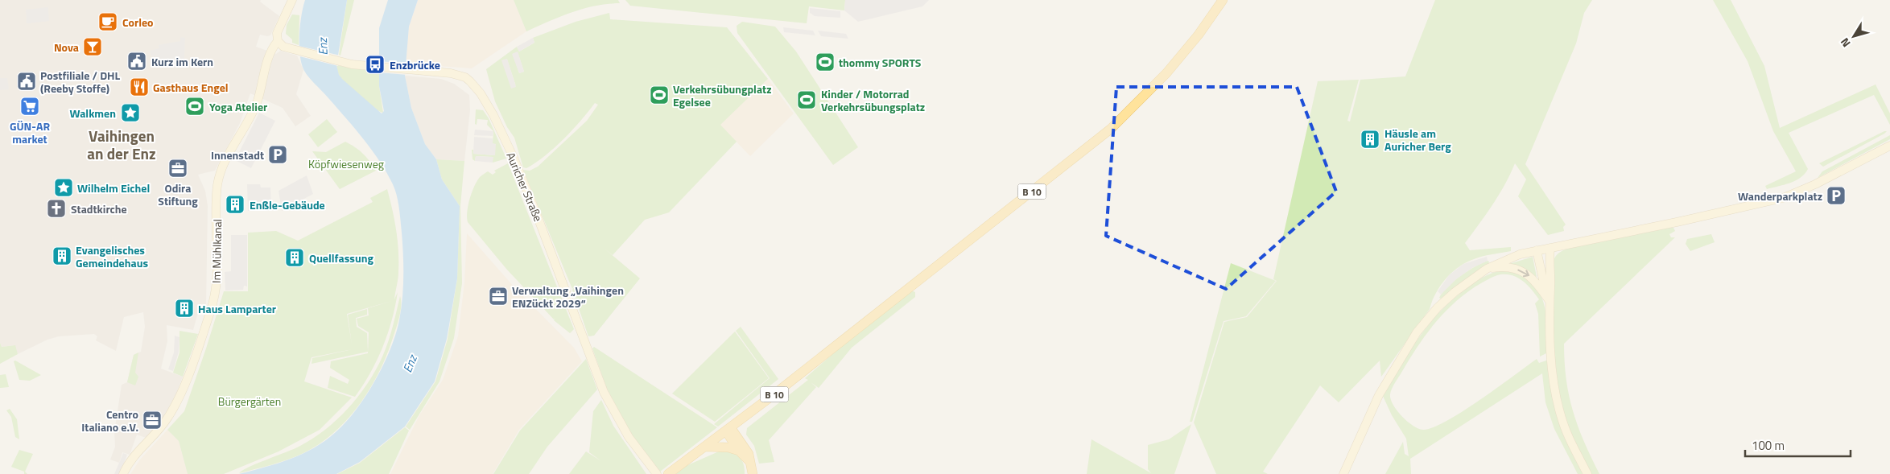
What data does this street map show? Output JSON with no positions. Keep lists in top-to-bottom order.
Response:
{
  "streets": {
    "main road": ["B 10"],
    "street": ["Auricher Straße", "Im Mühlkanal"]
  },
  "crossings": [
    ["Auricher Straße", "Im Mühlkanal"]
  ],
  "districts": ["Vaihingen an der Enz"],
  "water": ["Enz"],
  "parks": ["Köpfwiesenweg", "Bürgergärten"],
  "places": {
    "cafe": ["Corleo"],
    "bar": ["Nova"],
    "public building": ["Kurz im Kern", "Postfiliale / DHL (Reeby Stoffe)"],
    "sports": [
      "thommy SPORTS",
      "Verkehrsübungplatz Egelsee",
      "Kinder / Motorrad Verkehrsübungsplatz",
      "Yoga Atelier"
    ],
    "bus stop": ["Enzbrücke"],
    "restaurant": ["Gasthaus Engel"],
    "supermarket": ["GÜN-AR market"],
    "place": ["Walkmen", "Wilhelm Eichel"],
    "building": [
      "Häusle am Auricher Berg",
      "Enßle-Gebäude",
      "Evangelisches Gemeindehaus",
      "Quellfassung",
      "Haus Lamparter"
    ],
    "parking": ["Innenstadt", "Wanderparkplatz"],
    "office": ["Odira Stiftung", "Verwaltung „Vaihingen ENZückt 2029“", "Centro Italiano e.V."],
    "church": ["Stadtkirche"]
  },
  "scale_bar": "100 m",
  "north": "bottom left"
}
